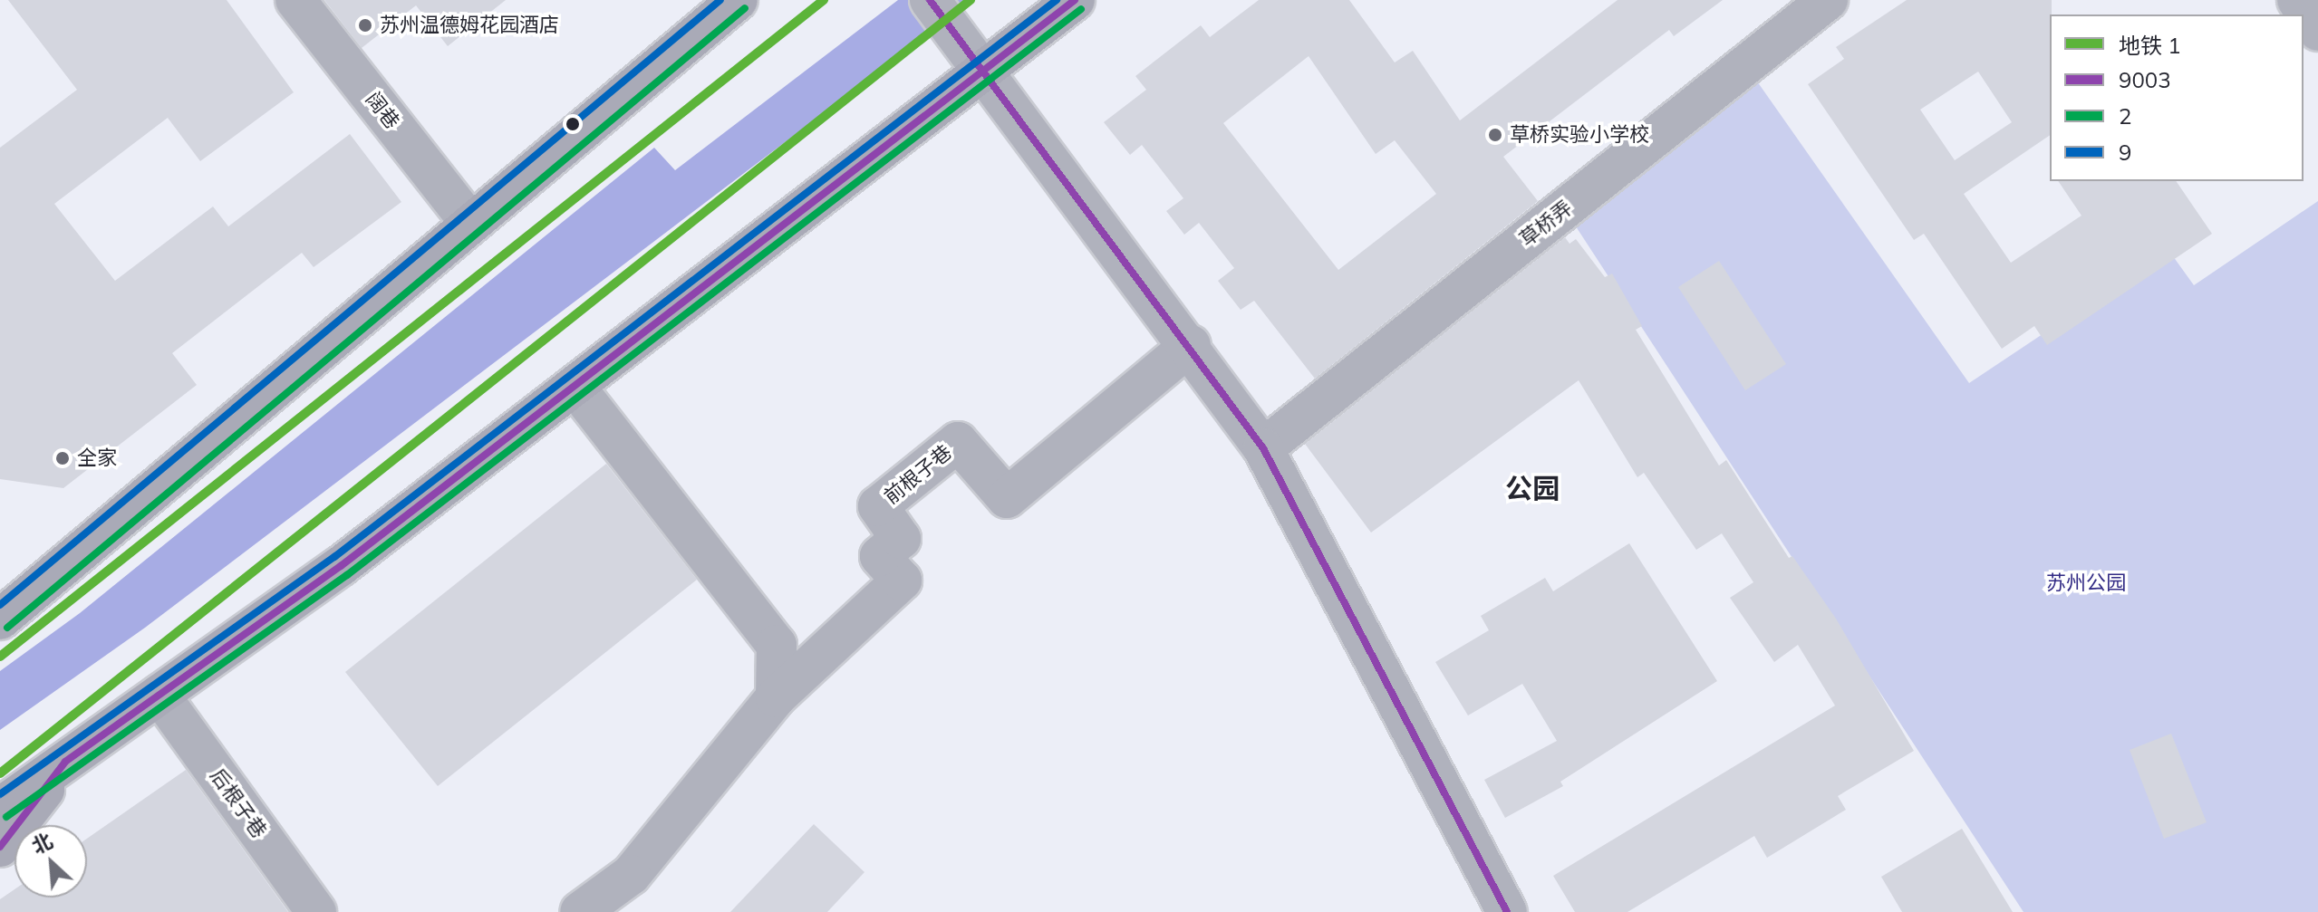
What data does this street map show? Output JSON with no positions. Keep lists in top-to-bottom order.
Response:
{
  "streets": {
    "street": [
      "阔巷",
      "草桥弄",
      "前根子巷",
      "后根子巷"
    ]
  },
  "districts": ["公园"],
  "parks": ["苏州公园"],
  "places": ["苏州温德姆花园酒店", "草桥实验小学校", "全家"],
  "lines": [
    "metro line 1",
    "transit line 9003",
    "transit line 9",
    "transit line 2"
  ],
  "legend": [
    "地铁 1",
    "9003",
    "2",
    "9"
  ],
  "north": "top left"
}
